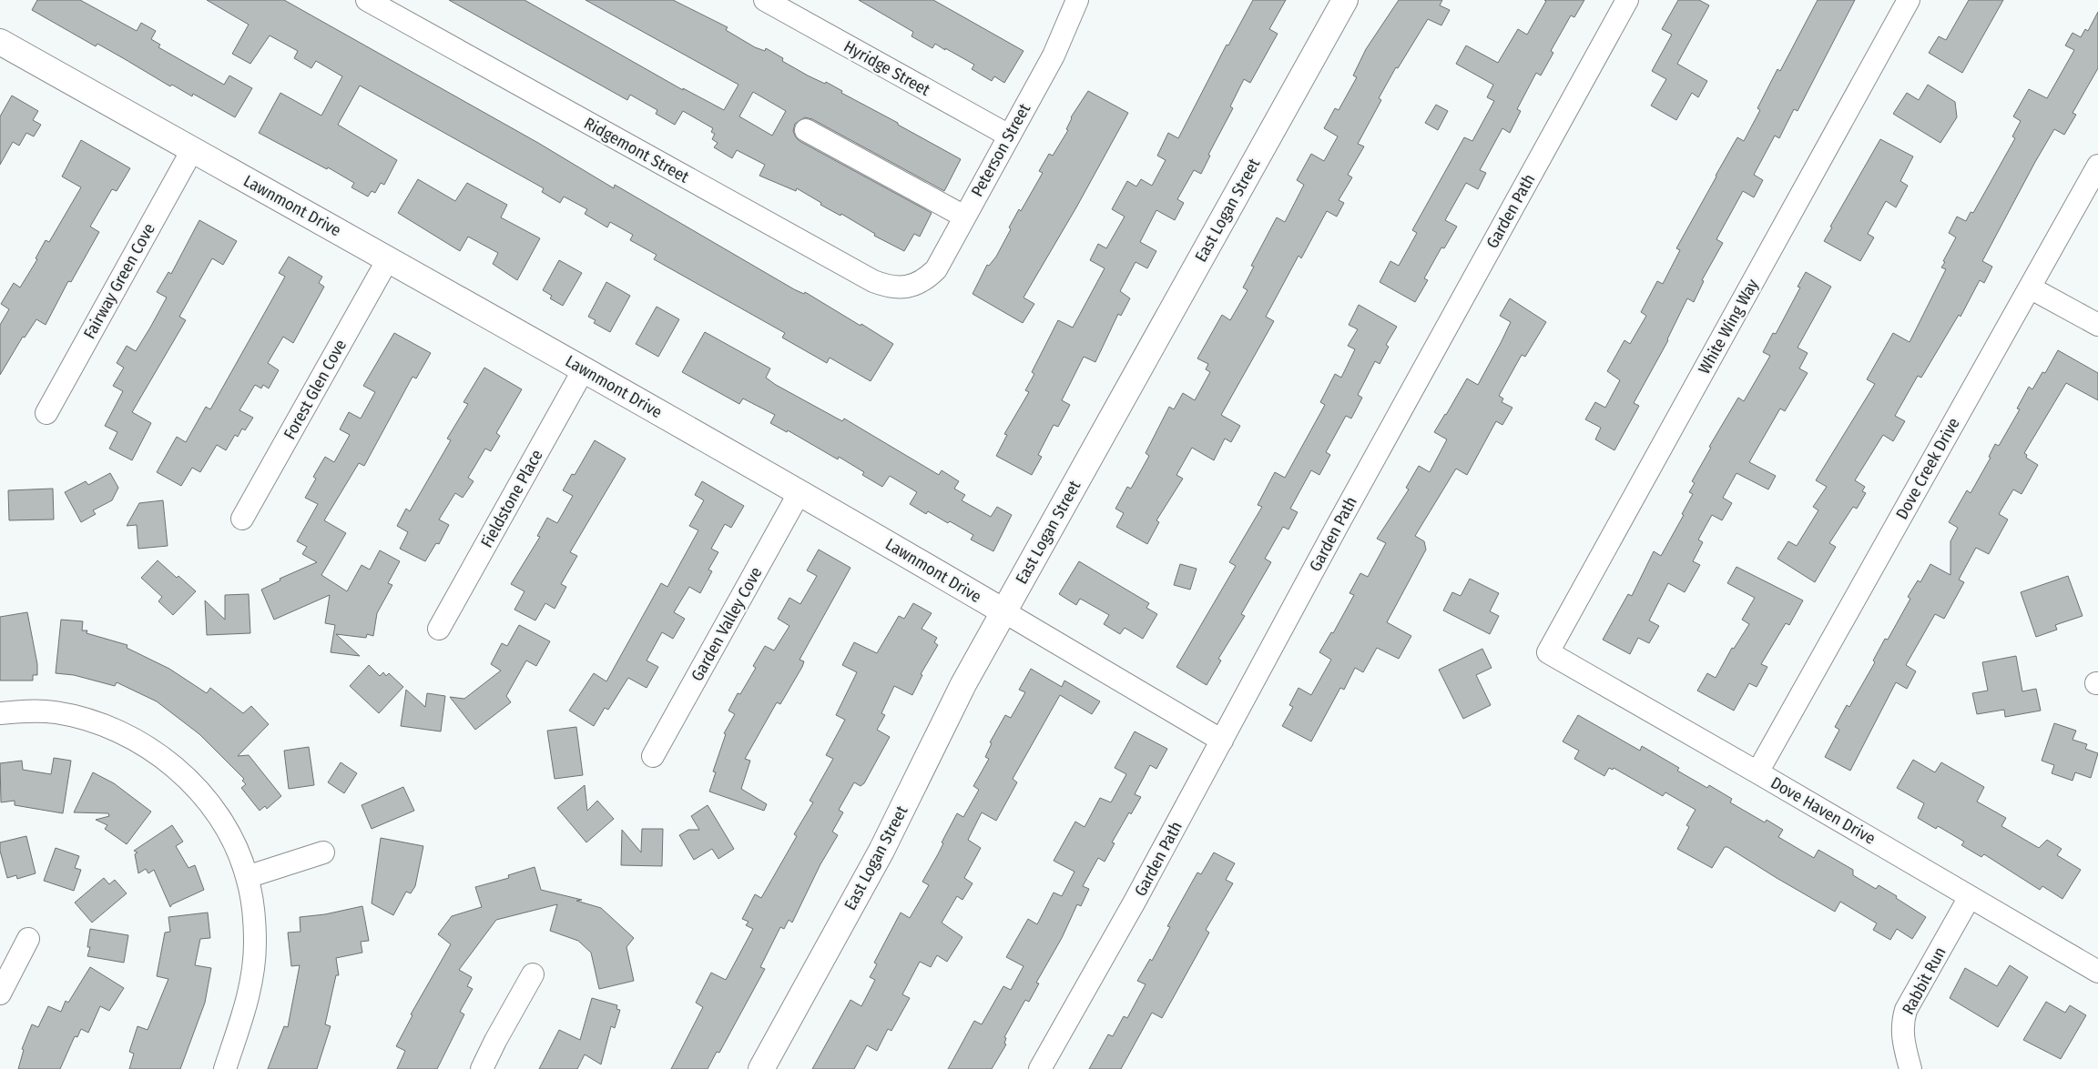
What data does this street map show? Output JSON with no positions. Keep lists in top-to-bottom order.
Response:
{
  "streets": {
    "street": [
      "Hyridge Street",
      "Ridgemont Street",
      "Peterson Street",
      "Lawnmont Drive",
      "East Logan Street",
      "Garden Path",
      "Fairway Green Cove",
      "White Wing Way",
      "Forest Glen Cove",
      "Dove Creek Drive",
      "Fieldstone Place",
      "Garden Valley Cove",
      "Dove Haven Drive",
      "Rabbit Run"
    ]
  },
  "crossings": [
    ["Hyridge Street", "Peterson Street"],
    ["Ridgemont Street", "Peterson Street"],
    ["Lawnmont Drive", "East Logan Street"],
    ["Lawnmont Drive", "Garden Path"],
    ["Lawnmont Drive", "Fairway Green Cove"],
    ["Lawnmont Drive", "Forest Glen Cove"],
    ["Lawnmont Drive", "Fieldstone Place"],
    ["Lawnmont Drive", "Garden Valley Cove"],
    ["White Wing Way", "Dove Haven Drive"],
    ["Dove Creek Drive", "Dove Haven Drive"],
    ["Dove Haven Drive", "Rabbit Run"]
  ]
}
